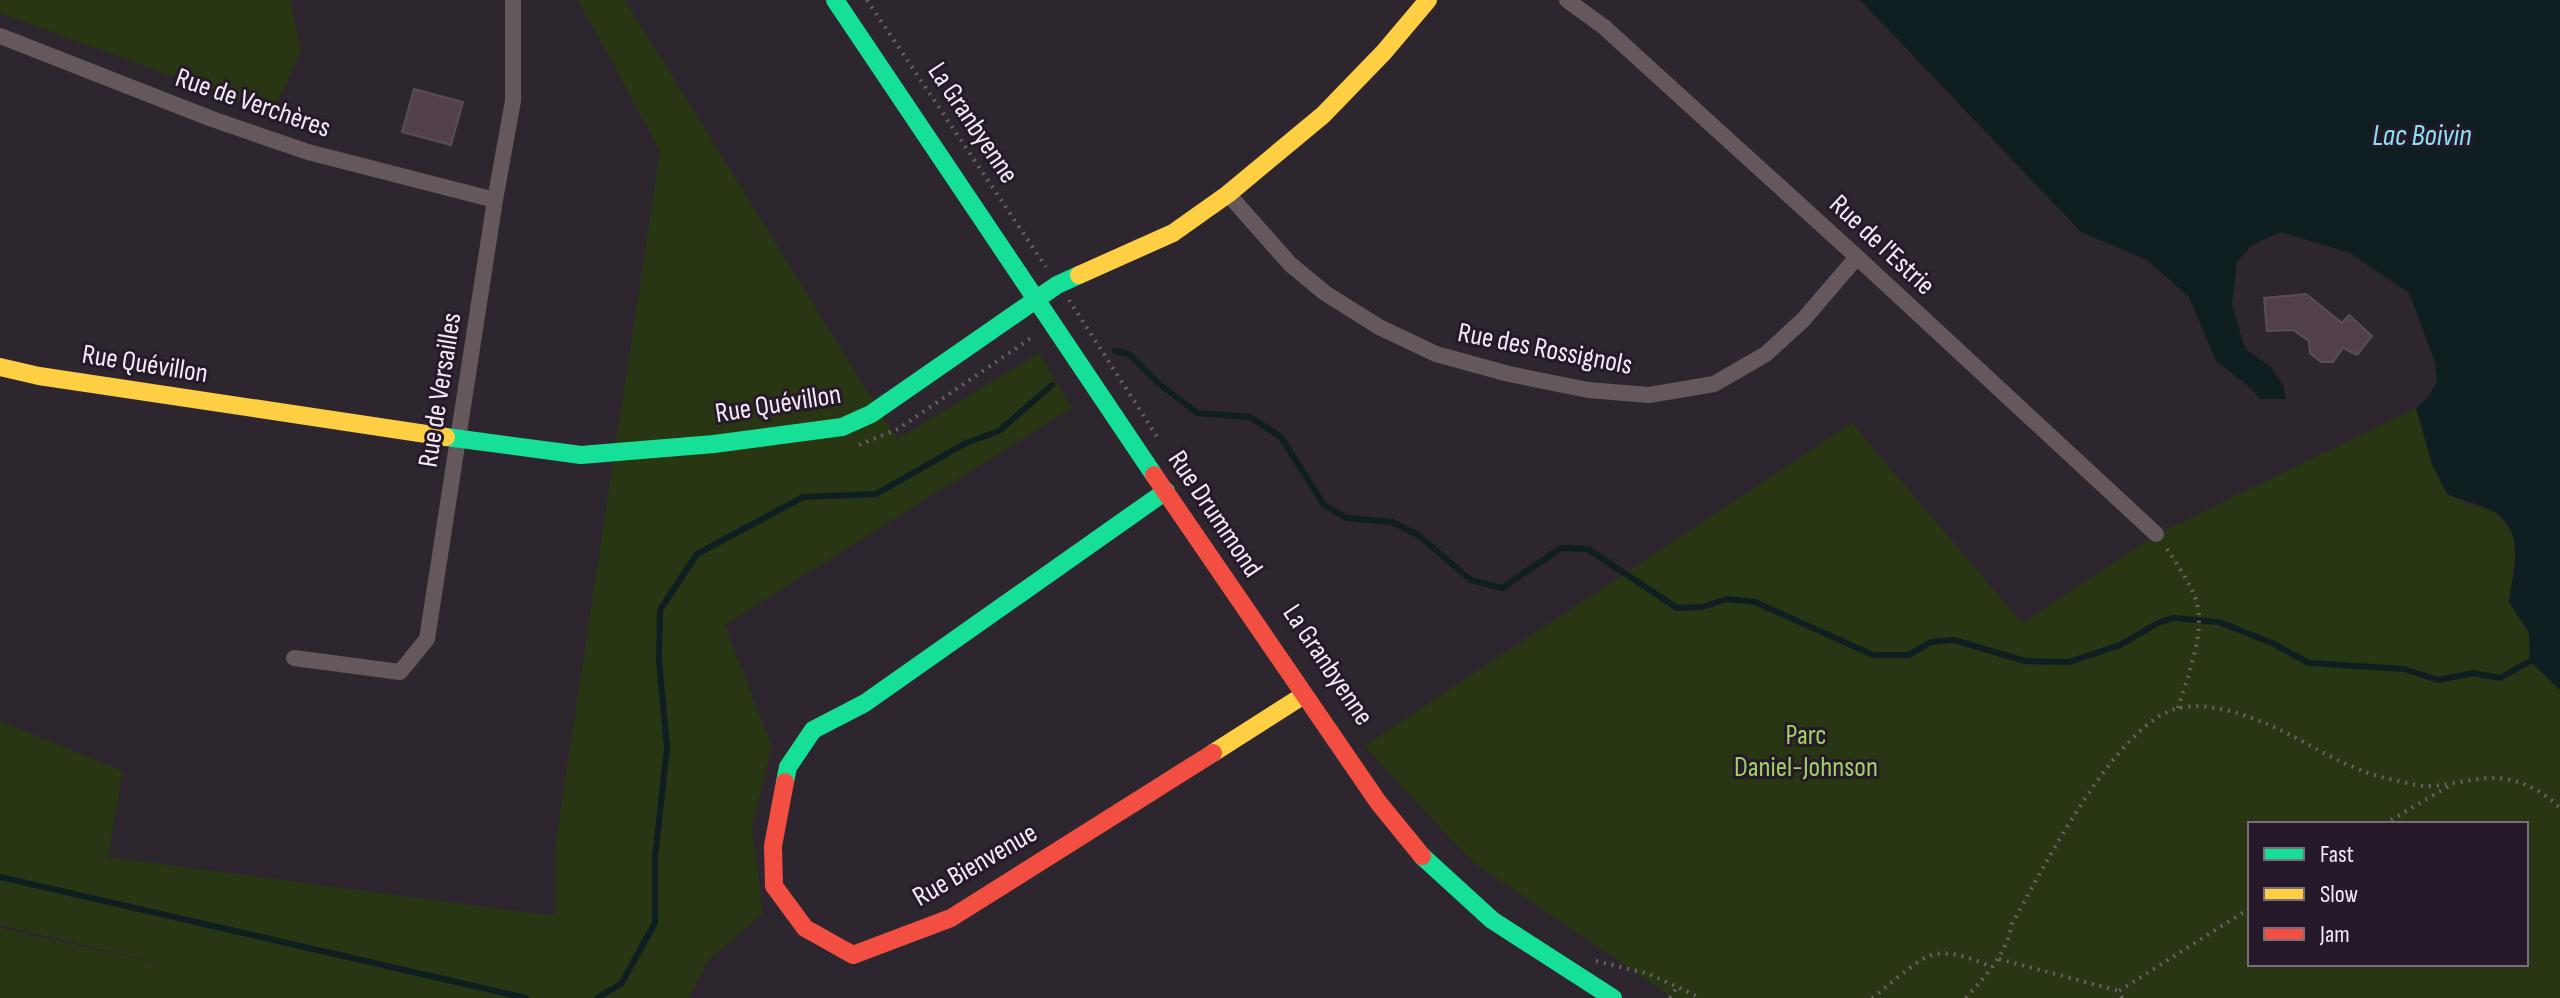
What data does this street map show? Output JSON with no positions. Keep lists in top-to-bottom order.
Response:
{
  "streets": {
    "street": [
      "Rue de Verchères",
      "Rue de l'Estrie",
      "Rue des Rossignols",
      "Rue Quévillon",
      "Rue de Versailles",
      "Rue Drummond",
      "Rue Bienvenue"
    ],
    "path": ["La Granbyenne"]
  },
  "crossings": [
    ["Rue de Verchères", "Rue de Versailles"],
    ["La Granbyenne", "Rue Quévillon"],
    ["Rue de l'Estrie", "Rue des Rossignols"],
    ["Rue des Rossignols", "Rue Quévillon"],
    ["Rue Quévillon", "Rue de Versailles"],
    ["Rue Quévillon", "Rue Drummond"],
    ["Rue Drummond", "Rue Bienvenue"]
  ],
  "water": ["Lac Boivin"],
  "parks": ["Parc Daniel-Johnson"],
  "legend": ["Fast", "Slow", "Jam"]
}
